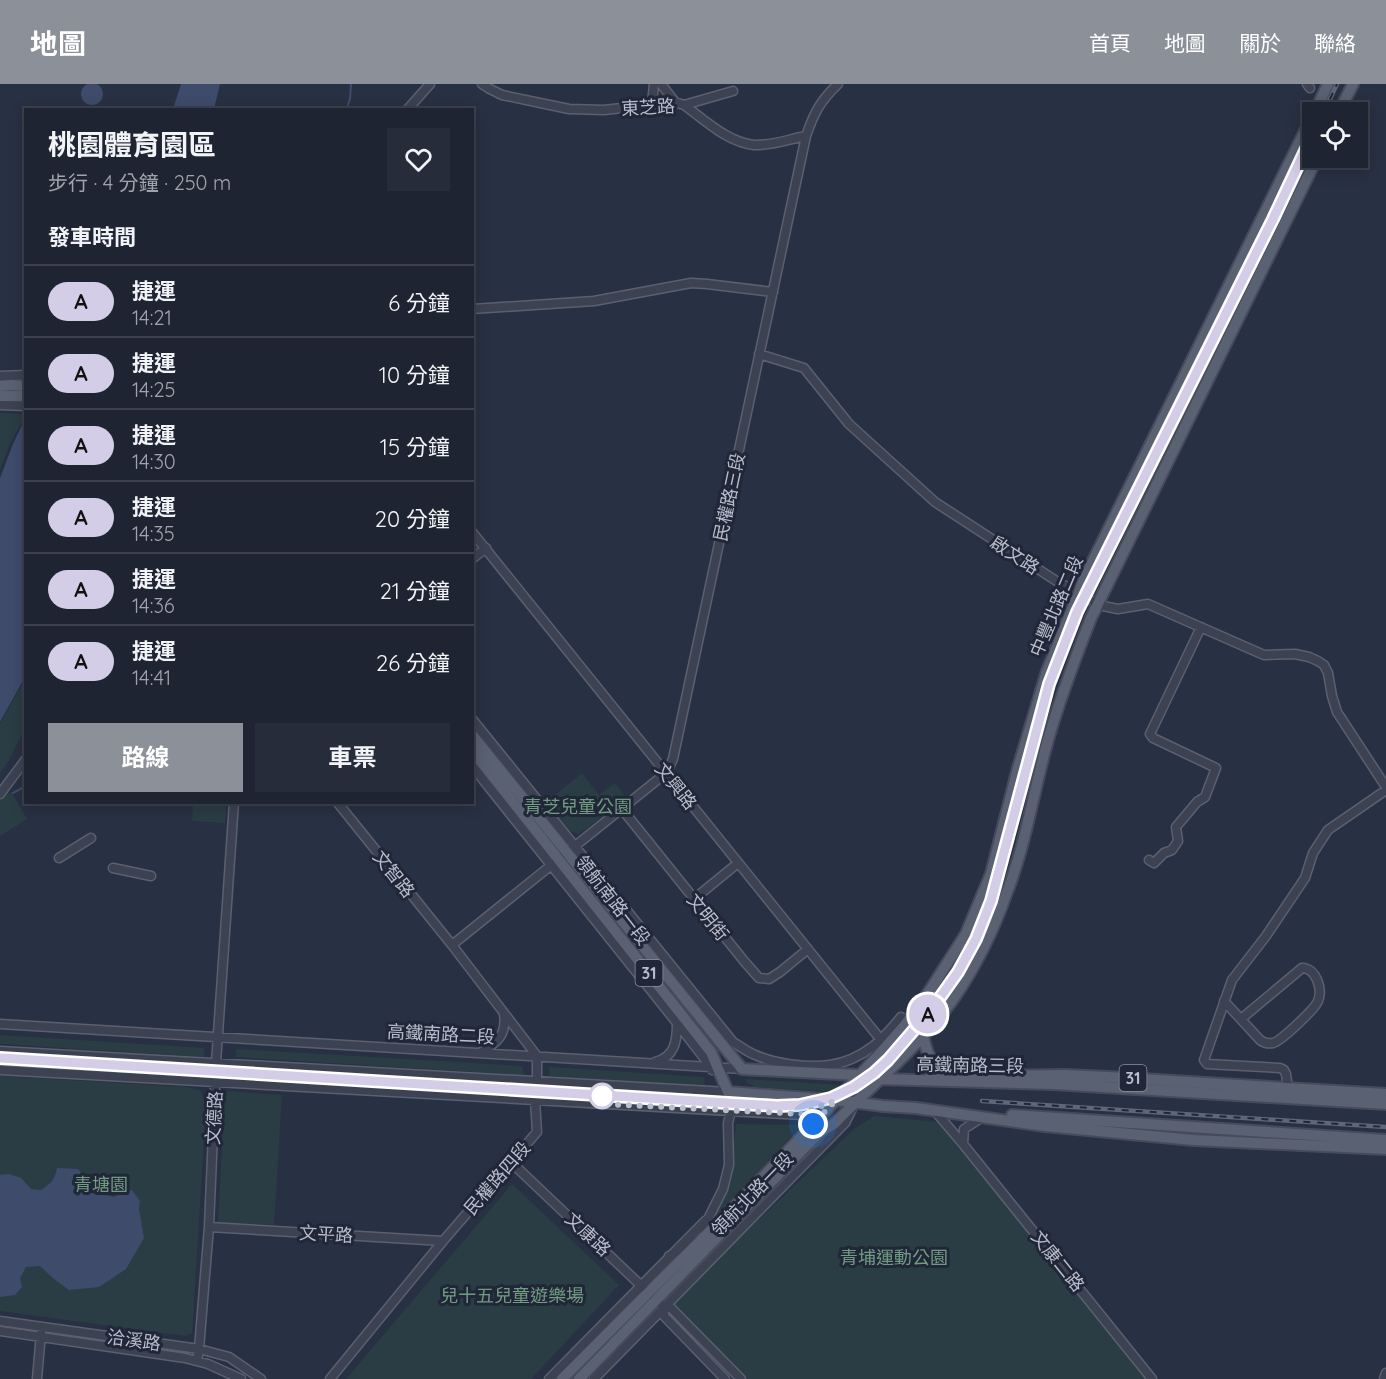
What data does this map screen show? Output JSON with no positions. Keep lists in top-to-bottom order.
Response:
{
  "streets": {
    "main road": [
      "中豐北路二段",
      "領航南路一段",
      "31",
      "高鐵南路二段",
      "高鐵南路三段",
      "領航北路一段"
    ],
    "street": [
      "東芝路",
      "民權路三段",
      "啟文路",
      "文興路",
      "文智路",
      "文明街",
      "文德路",
      "民權路四段",
      "文平路",
      "文康路",
      "文康二路",
      "洽溪路"
    ]
  },
  "crossings": [
    ["東芝路", "民權路三段"],
    ["民權路三段", "啟文路"],
    ["民權路三段", "文興路"],
    ["啟文路", "中豐北路二段"],
    ["中豐北路二段", "高鐵南路二段"],
    ["中豐北路二段", "高鐵南路三段"],
    ["中豐北路二段", "領航北路一段"],
    ["文興路", "文明街"],
    ["領航南路一段", "31"],
    ["領航南路一段", "高鐵南路二段"],
    ["31", "高鐵南路二段"],
    ["高鐵南路二段", "高鐵南路三段"],
    ["高鐵南路二段", "文德路"],
    ["高鐵南路二段", "民權路四段"],
    ["文德路", "文平路"],
    ["文德路", "洽溪路"],
    ["民權路四段", "文平路"],
    ["民權路四段", "文康路"],
    ["領航北路一段", "文康路"]
  ],
  "parks": [
    "青芝兒童公園",
    "青塘園",
    "青埔運動公園",
    "兒十五兒童遊樂場"
  ],
  "lines": ["metro line A"],
  "page": {
    "header": "地圖",
    "nav": [
      "首頁",
      "地圖",
      "關於",
      "聯絡"
    ],
    "on_map": "A",
    "heading": [
      ["桃園體育園區", "步行 · 4 分鐘 · 250 m"],
      "發車時間"
    ],
    "list": [
      {
        "mark": "A",
        "name": "捷運",
        "note": "14:21",
        "value": "6 分鐘"
      },
      {
        "mark": "A",
        "name": "捷運",
        "note": "14:25",
        "value": "10 分鐘"
      },
      {
        "mark": "A",
        "name": "捷運",
        "note": "14:30",
        "value": "15 分鐘"
      },
      {
        "mark": "A",
        "name": "捷運",
        "note": "14:35",
        "value": "20 分鐘"
      },
      {
        "mark": "A",
        "name": "捷運",
        "note": "14:36",
        "value": "21 分鐘"
      },
      {
        "mark": "A",
        "name": "捷運",
        "note": "14:41",
        "value": "26 分鐘"
      }
    ],
    "buttons": ["路線", "車票"]
  }
}
